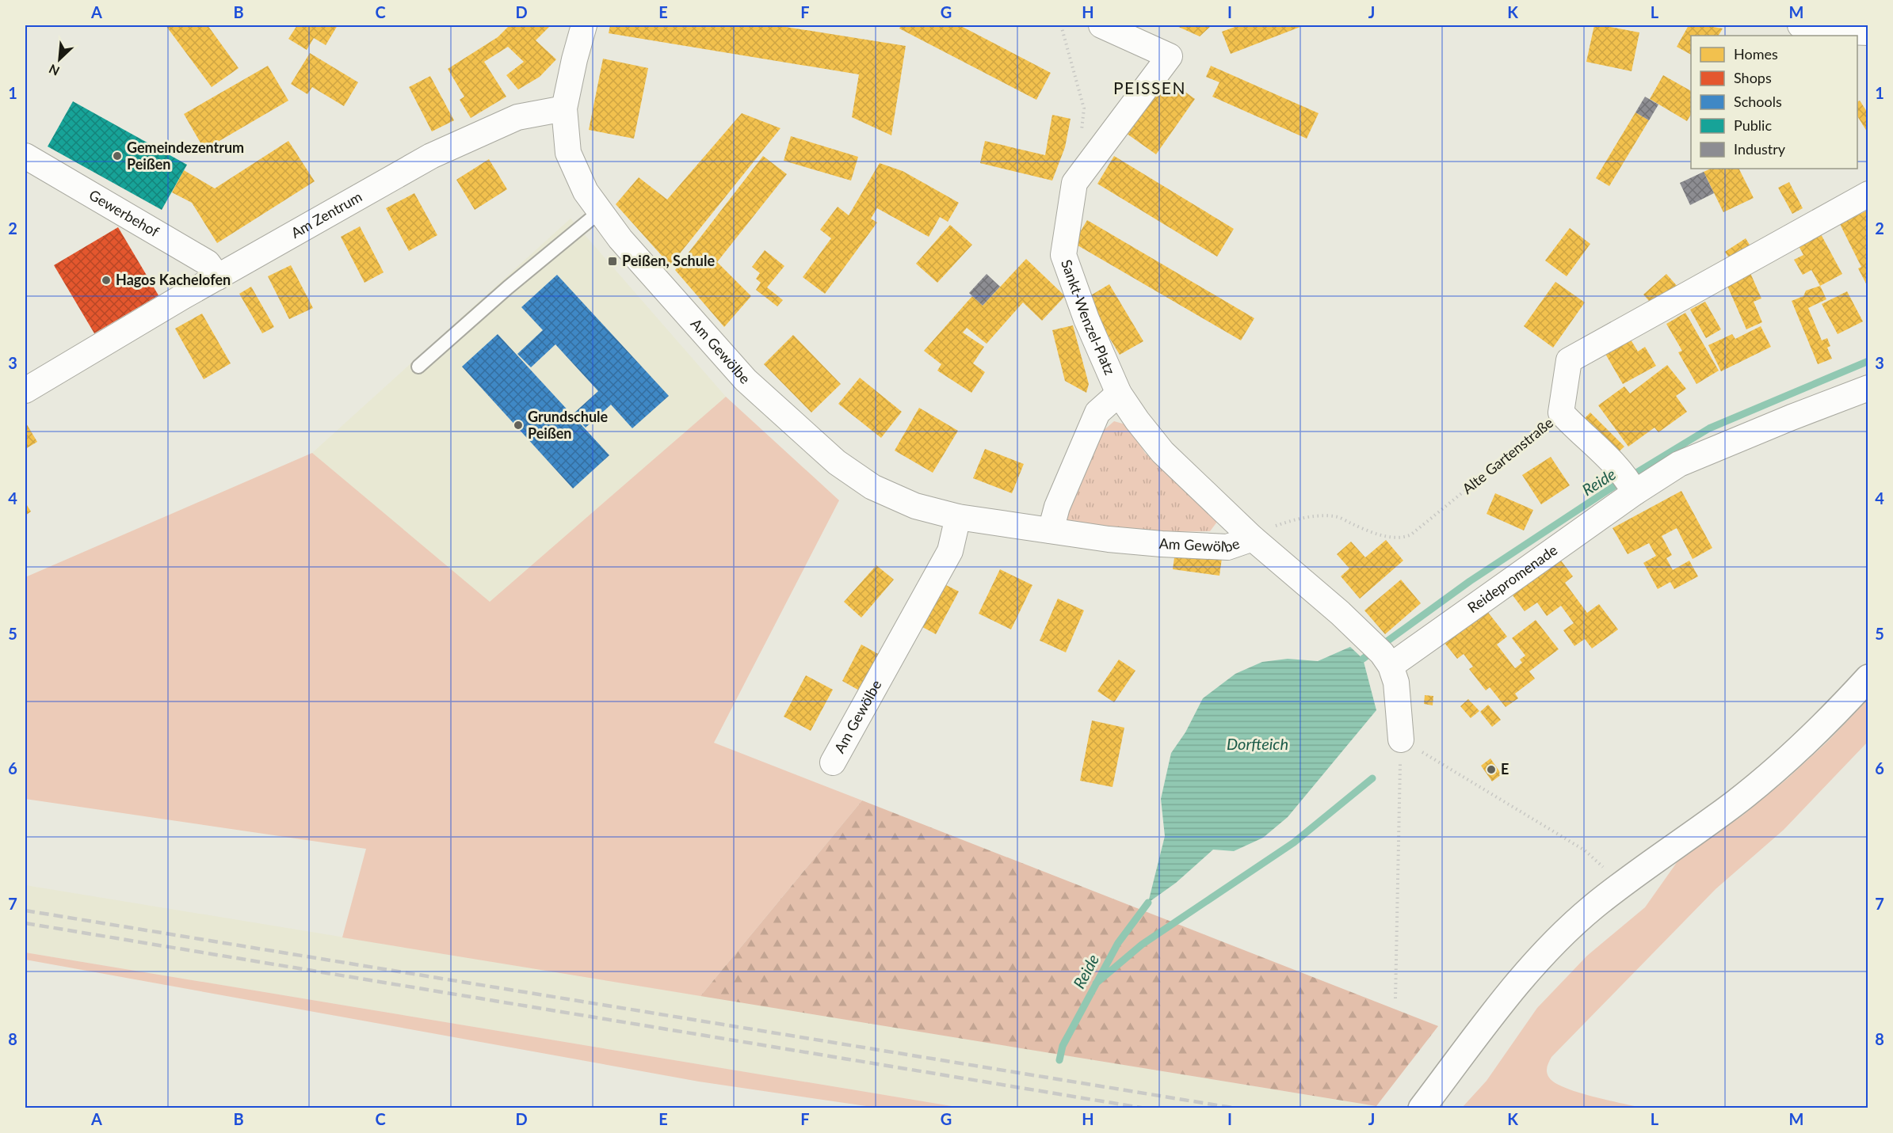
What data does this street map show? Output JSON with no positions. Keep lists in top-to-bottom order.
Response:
{
  "streets": {
    "street": [
      "Gewerbehof",
      "Am Zentrum",
      "Sankt-Wenzel-Platz",
      "Am Gewölbe",
      "Alte Gartenstraße",
      "Reidepromenade"
    ]
  },
  "crossings": [
    ["Gewerbehof", "Am Zentrum"],
    ["Am Zentrum", "Am Gewölbe"],
    ["Sankt-Wenzel-Platz", "Am Gewölbe"],
    ["Sankt-Wenzel-Platz", "Alte Gartenstraße"],
    ["Am Gewölbe", "Alte Gartenstraße"],
    ["Am Gewölbe", "Reidepromenade"]
  ],
  "districts": ["PEISSEN"],
  "water": ["Reide", "Dorfteich"],
  "places": {
    "other": [
      "Gemeindezentrum Peißen",
      "Hagos Kachelofen",
      "Grundschule Peißen",
      "E"
    ],
    "transit": ["Peißen, Schule"]
  },
  "legend": [
    "Homes",
    "Shops",
    "Schools",
    "Public",
    "Industry"
  ],
  "north": "bottom left",
  "grid": {
    "columns": [
      "A",
      "B",
      "C",
      "D",
      "E",
      "F",
      "G",
      "H",
      "I",
      "J",
      "K",
      "L",
      "M"
    ],
    "rows": [
      "1",
      "2",
      "3",
      "4",
      "5",
      "6",
      "7",
      "8"
    ]
  }
}
